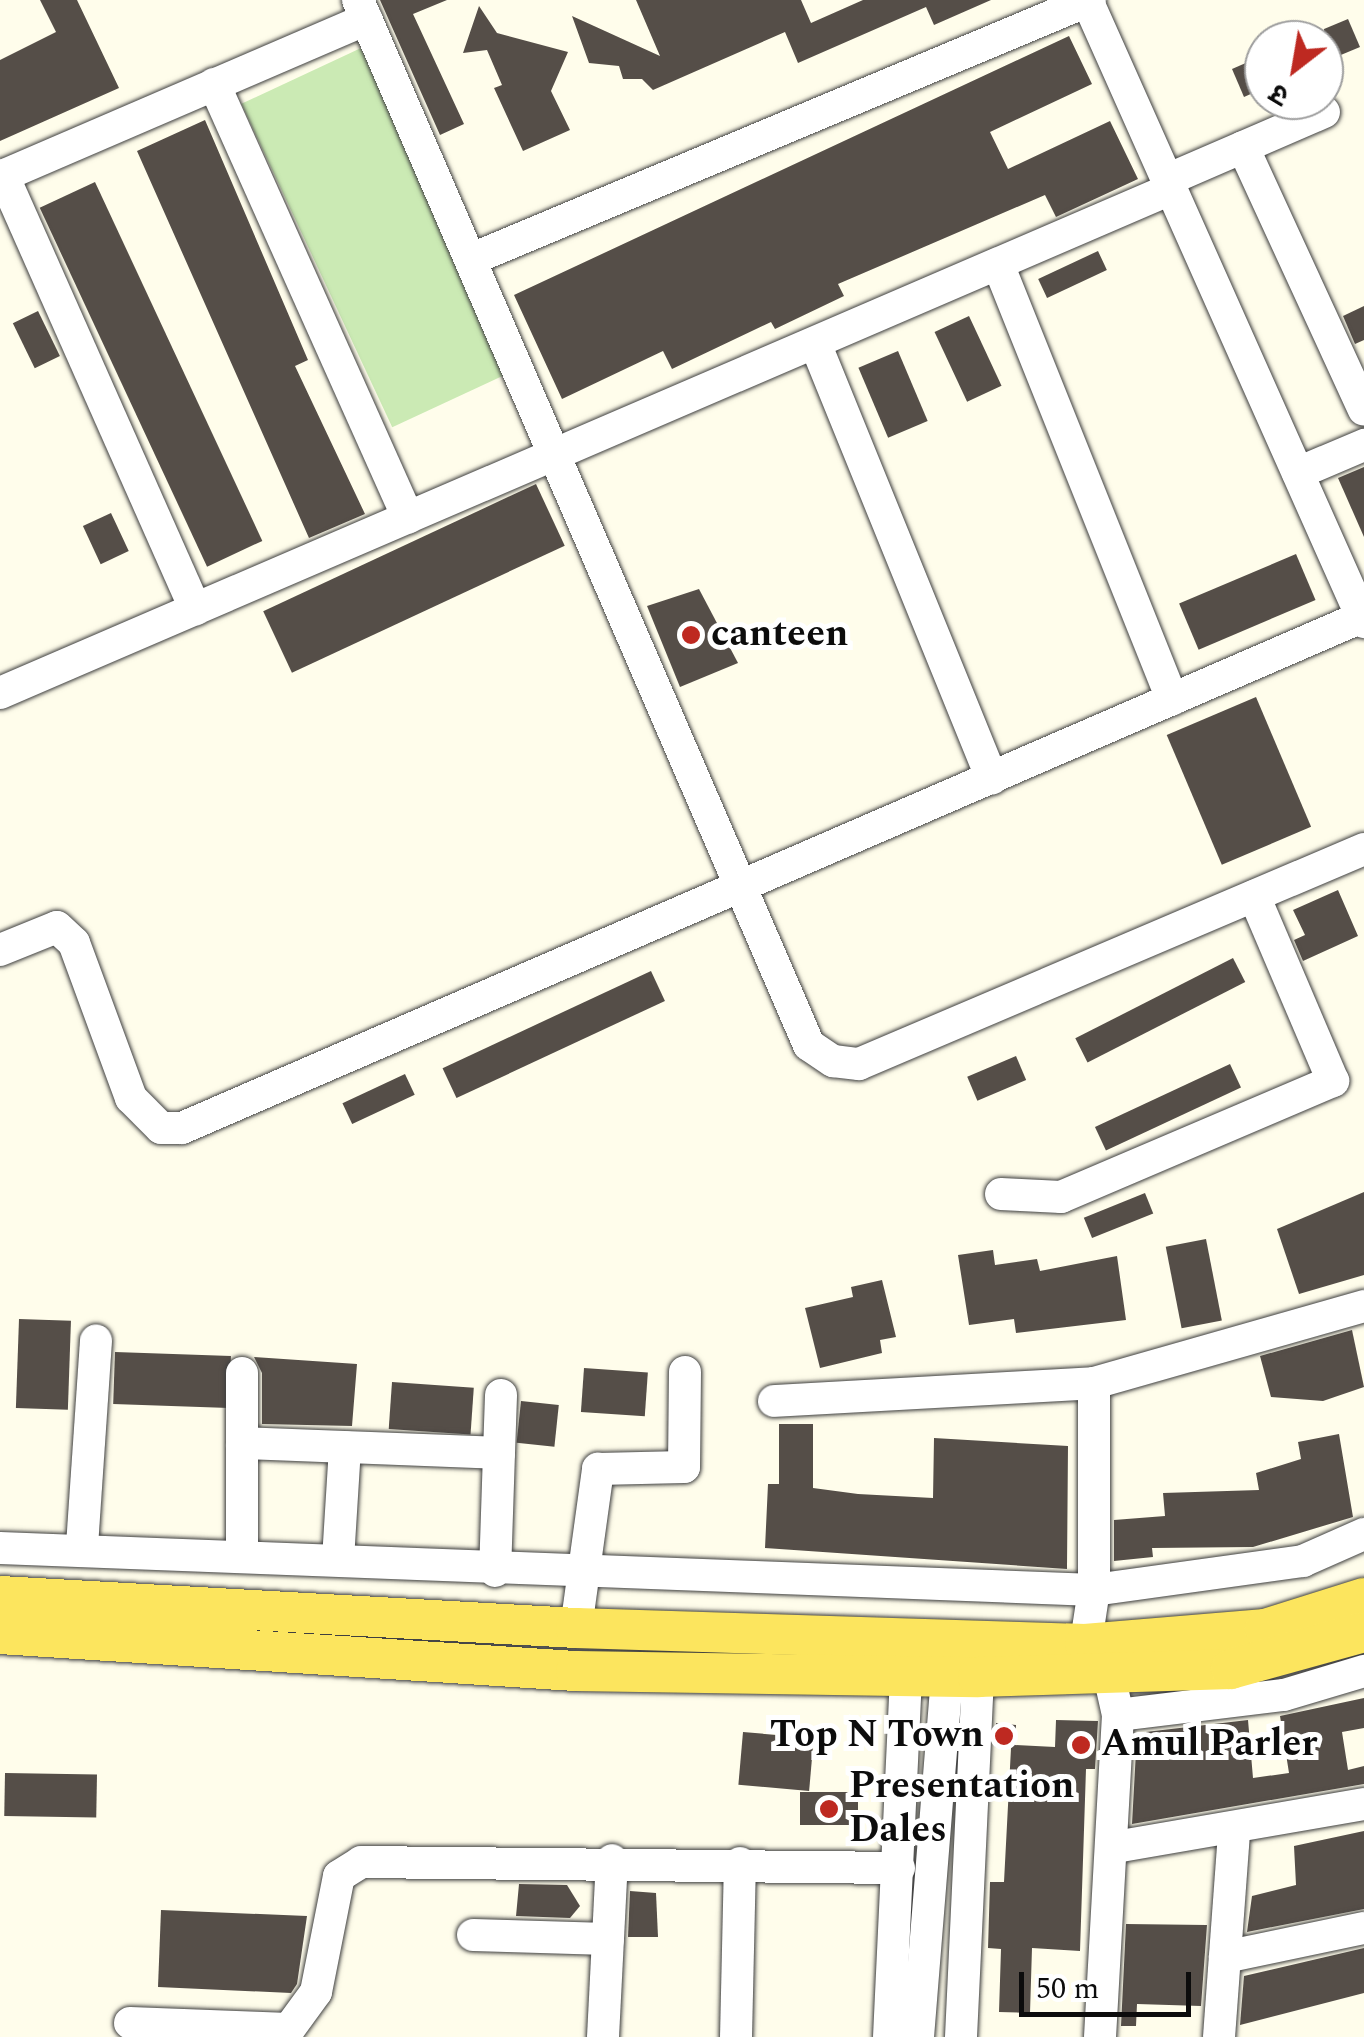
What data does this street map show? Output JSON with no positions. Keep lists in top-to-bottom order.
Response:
{
  "places": [
    "canteen",
    "Top N Town",
    "Amul Parler",
    "Presentation Dales"
  ],
  "scale_bar": "50 m",
  "north": "bottom left"
}
